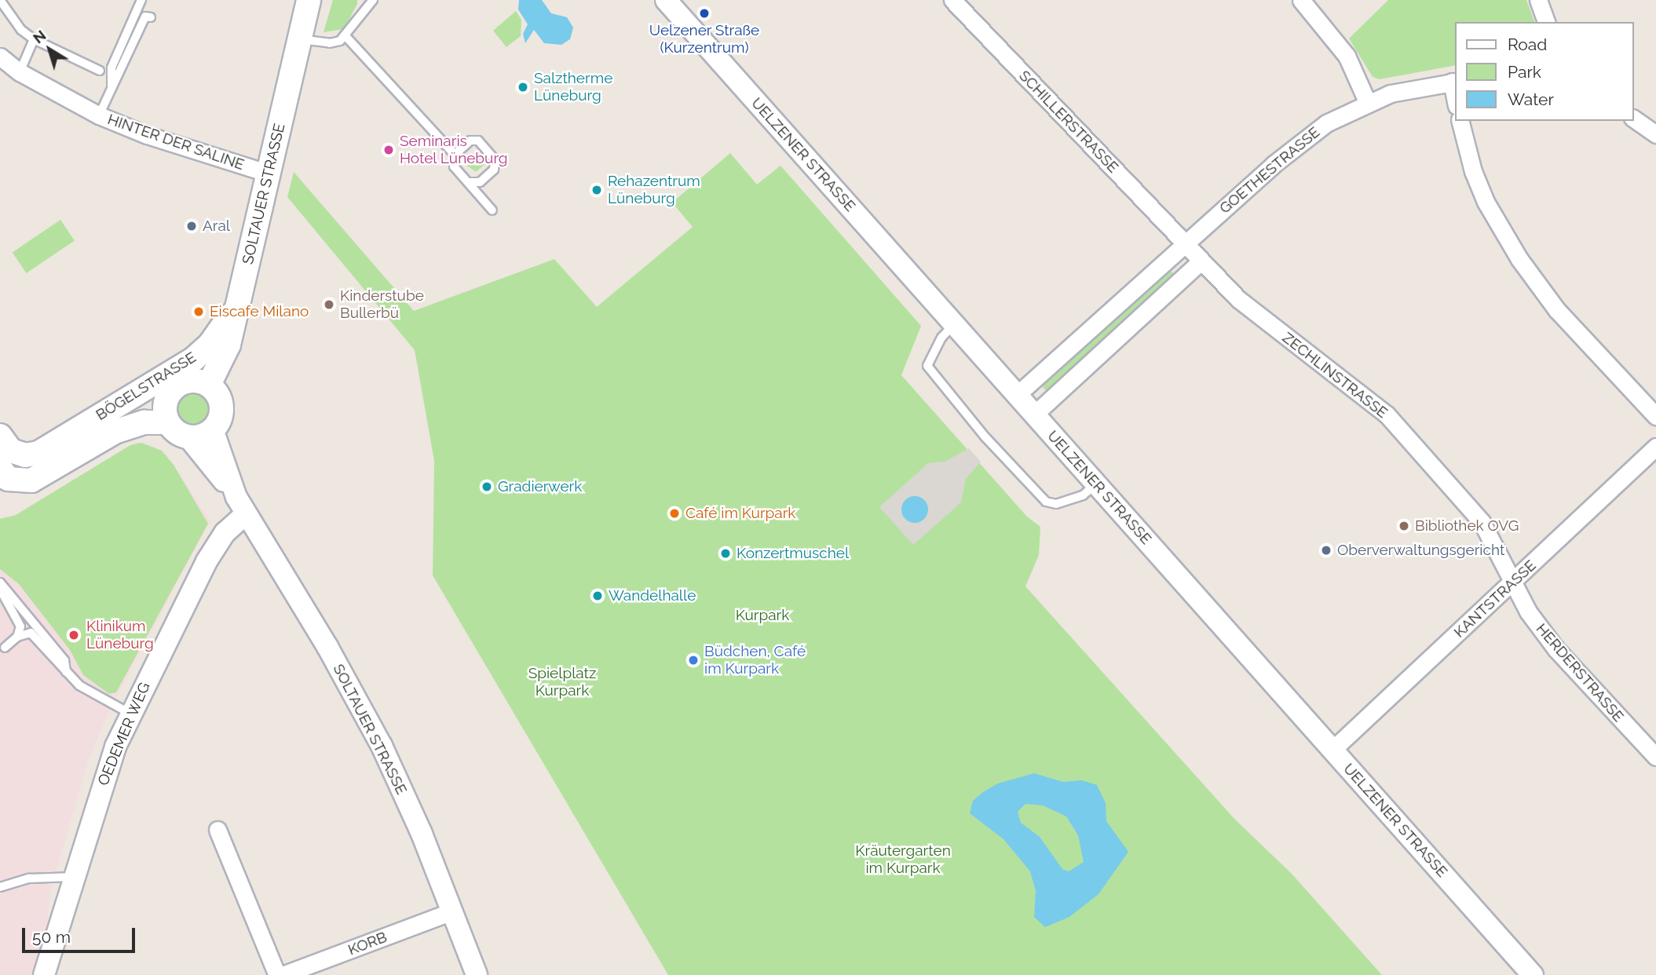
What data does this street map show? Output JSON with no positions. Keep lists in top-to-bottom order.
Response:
{
  "streets": {
    "main road": ["SOLTAUER STRASSE", "BÖGELSTRASSE"],
    "street": [
      "SCHILLERSTRASSE",
      "HINTER DER SALINE",
      "UELZENER STRASSE",
      "GOETHESTRASSE",
      "ZECHLINSTRASSE",
      "KANTSTRASSE",
      "HERDERSTRASSE",
      "OEDEMER WEG",
      "KORB"
    ]
  },
  "crossings": [
    ["SCHILLERSTRASSE", "GOETHESTRASSE"],
    ["HINTER DER SALINE", "SOLTAUER STRASSE"],
    ["UELZENER STRASSE", "GOETHESTRASSE"],
    ["UELZENER STRASSE", "KANTSTRASSE"],
    ["SOLTAUER STRASSE", "BÖGELSTRASSE"],
    ["SOLTAUER STRASSE", "OEDEMER WEG"],
    ["SOLTAUER STRASSE", "KORB"],
    ["ZECHLINSTRASSE", "KANTSTRASSE"],
    ["ZECHLINSTRASSE", "HERDERSTRASSE"],
    ["KANTSTRASSE", "HERDERSTRASSE"]
  ],
  "parks": ["Kurpark", "Spielplatz Kurpark", "Kräutergarten im Kurpark"],
  "places": [
    "Uelzener Straße (Kurzentrum)",
    "Salztherme Lüneburg",
    "Seminaris Hotel Lüneburg",
    "Rehazentrum Lüneburg",
    "Aral",
    "Kinderstube Bullerbü",
    "Eiscafe Milano",
    "Gradierwerk",
    "Café im Kurpark",
    "Bibliothek OVG",
    "Oberverwaltungsgericht",
    "Konzertmuschel",
    "Wandelhalle",
    "Klinikum Lüneburg",
    "Büdchen, Café im Kurpark"
  ],
  "legend": ["Road", "Park", "Water"],
  "scale_bar": "50 m",
  "north": "top left"
}
